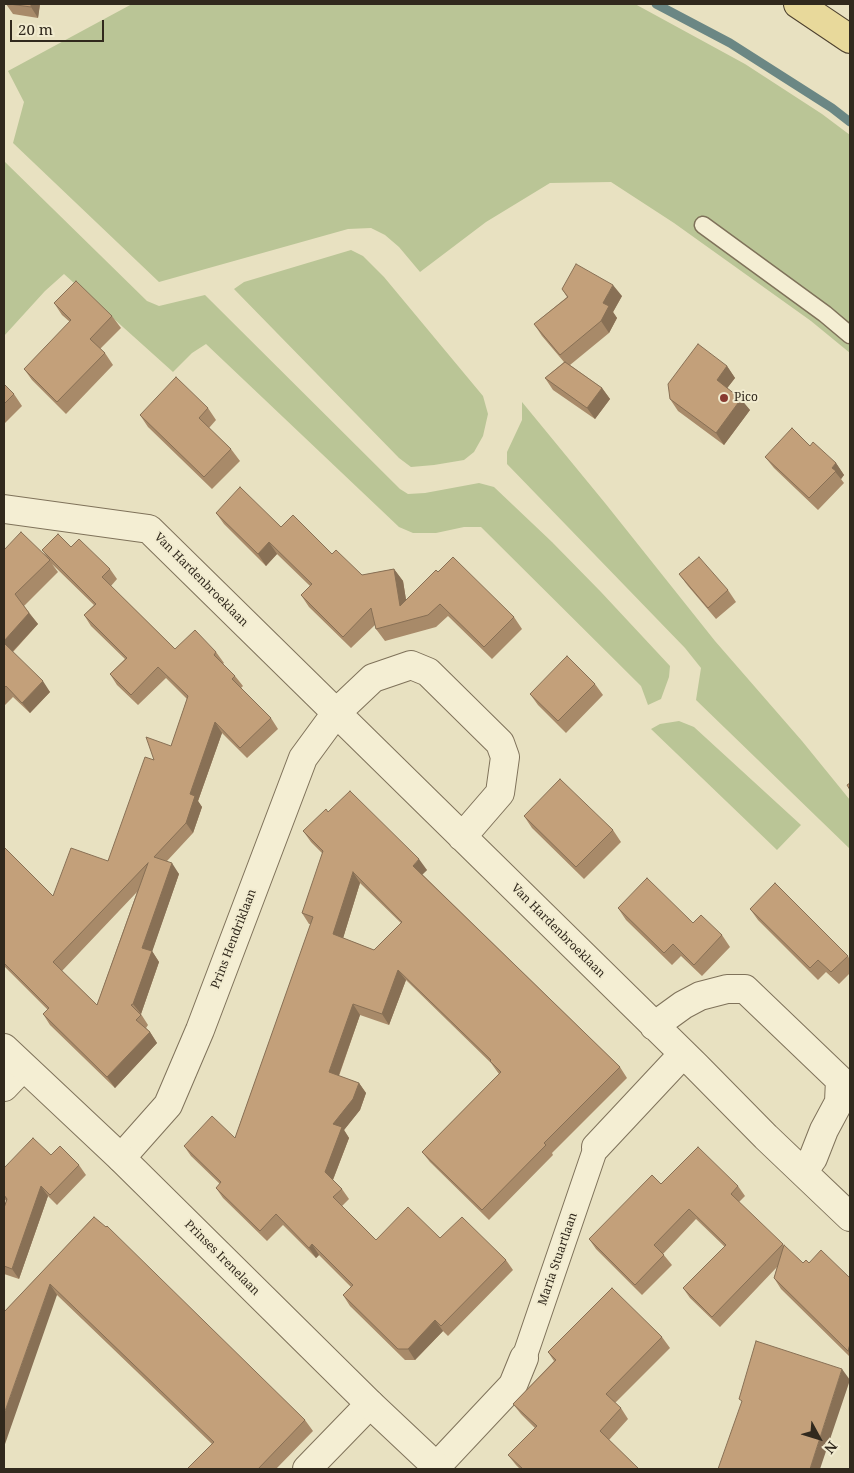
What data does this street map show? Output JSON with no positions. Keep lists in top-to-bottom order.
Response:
{
  "streets": {
    "street": [
      "Van Hardenbroeklaan",
      "Prins Hendriklaan",
      "Prinses Irenelaan",
      "Maria Stuartlaan"
    ]
  },
  "crossings": [
    ["Van Hardenbroeklaan", "Prins Hendriklaan"],
    ["Van Hardenbroeklaan", "Maria Stuartlaan"],
    ["Prins Hendriklaan", "Prinses Irenelaan"],
    ["Prinses Irenelaan", "Maria Stuartlaan"]
  ],
  "places": ["Pico"],
  "scale_bar": "20 m",
  "north": "bottom right"
}
